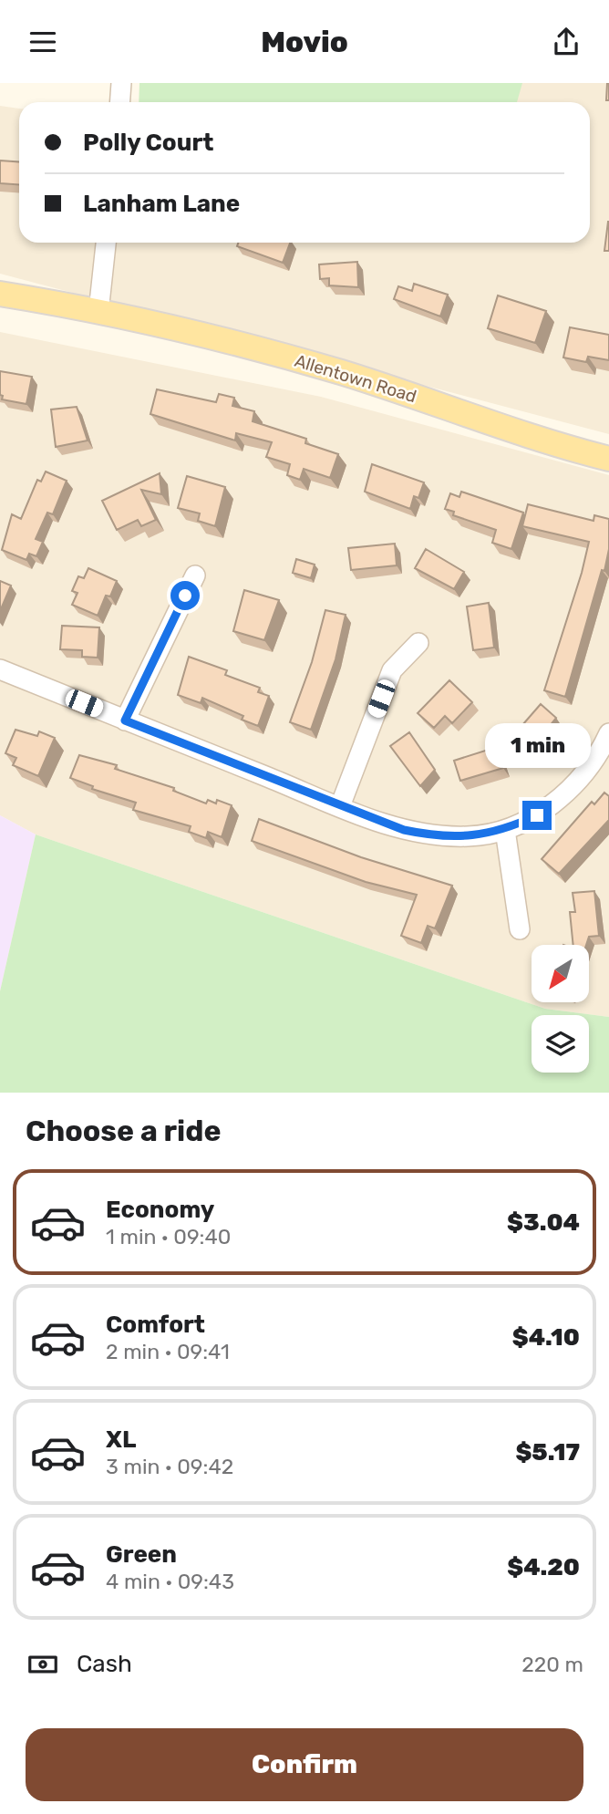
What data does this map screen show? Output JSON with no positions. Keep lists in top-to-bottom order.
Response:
{
  "streets": {
    "main road": ["Allentown Road"]
  },
  "north": "bottom left",
  "page": {
    "header": "Movio",
    "banner": ["Polly Court", "Lanham Lane"],
    "bubble": "1 min",
    "heading": "Choose a ride",
    "list": [
      {
        "name": "Economy",
        "note": "1 min · 09:40",
        "value": "$3.04"
      },
      {
        "name": "Comfort",
        "note": "2 min · 09:41",
        "value": "$4.10"
      },
      {
        "name": "XL",
        "note": "3 min · 09:42",
        "value": "$5.17"
      },
      {
        "name": "Green",
        "note": "4 min · 09:43",
        "value": "$4.20"
      }
    ],
    "pay": ["Cash", "220 m"],
    "buttons": "Confirm"
  }
}
